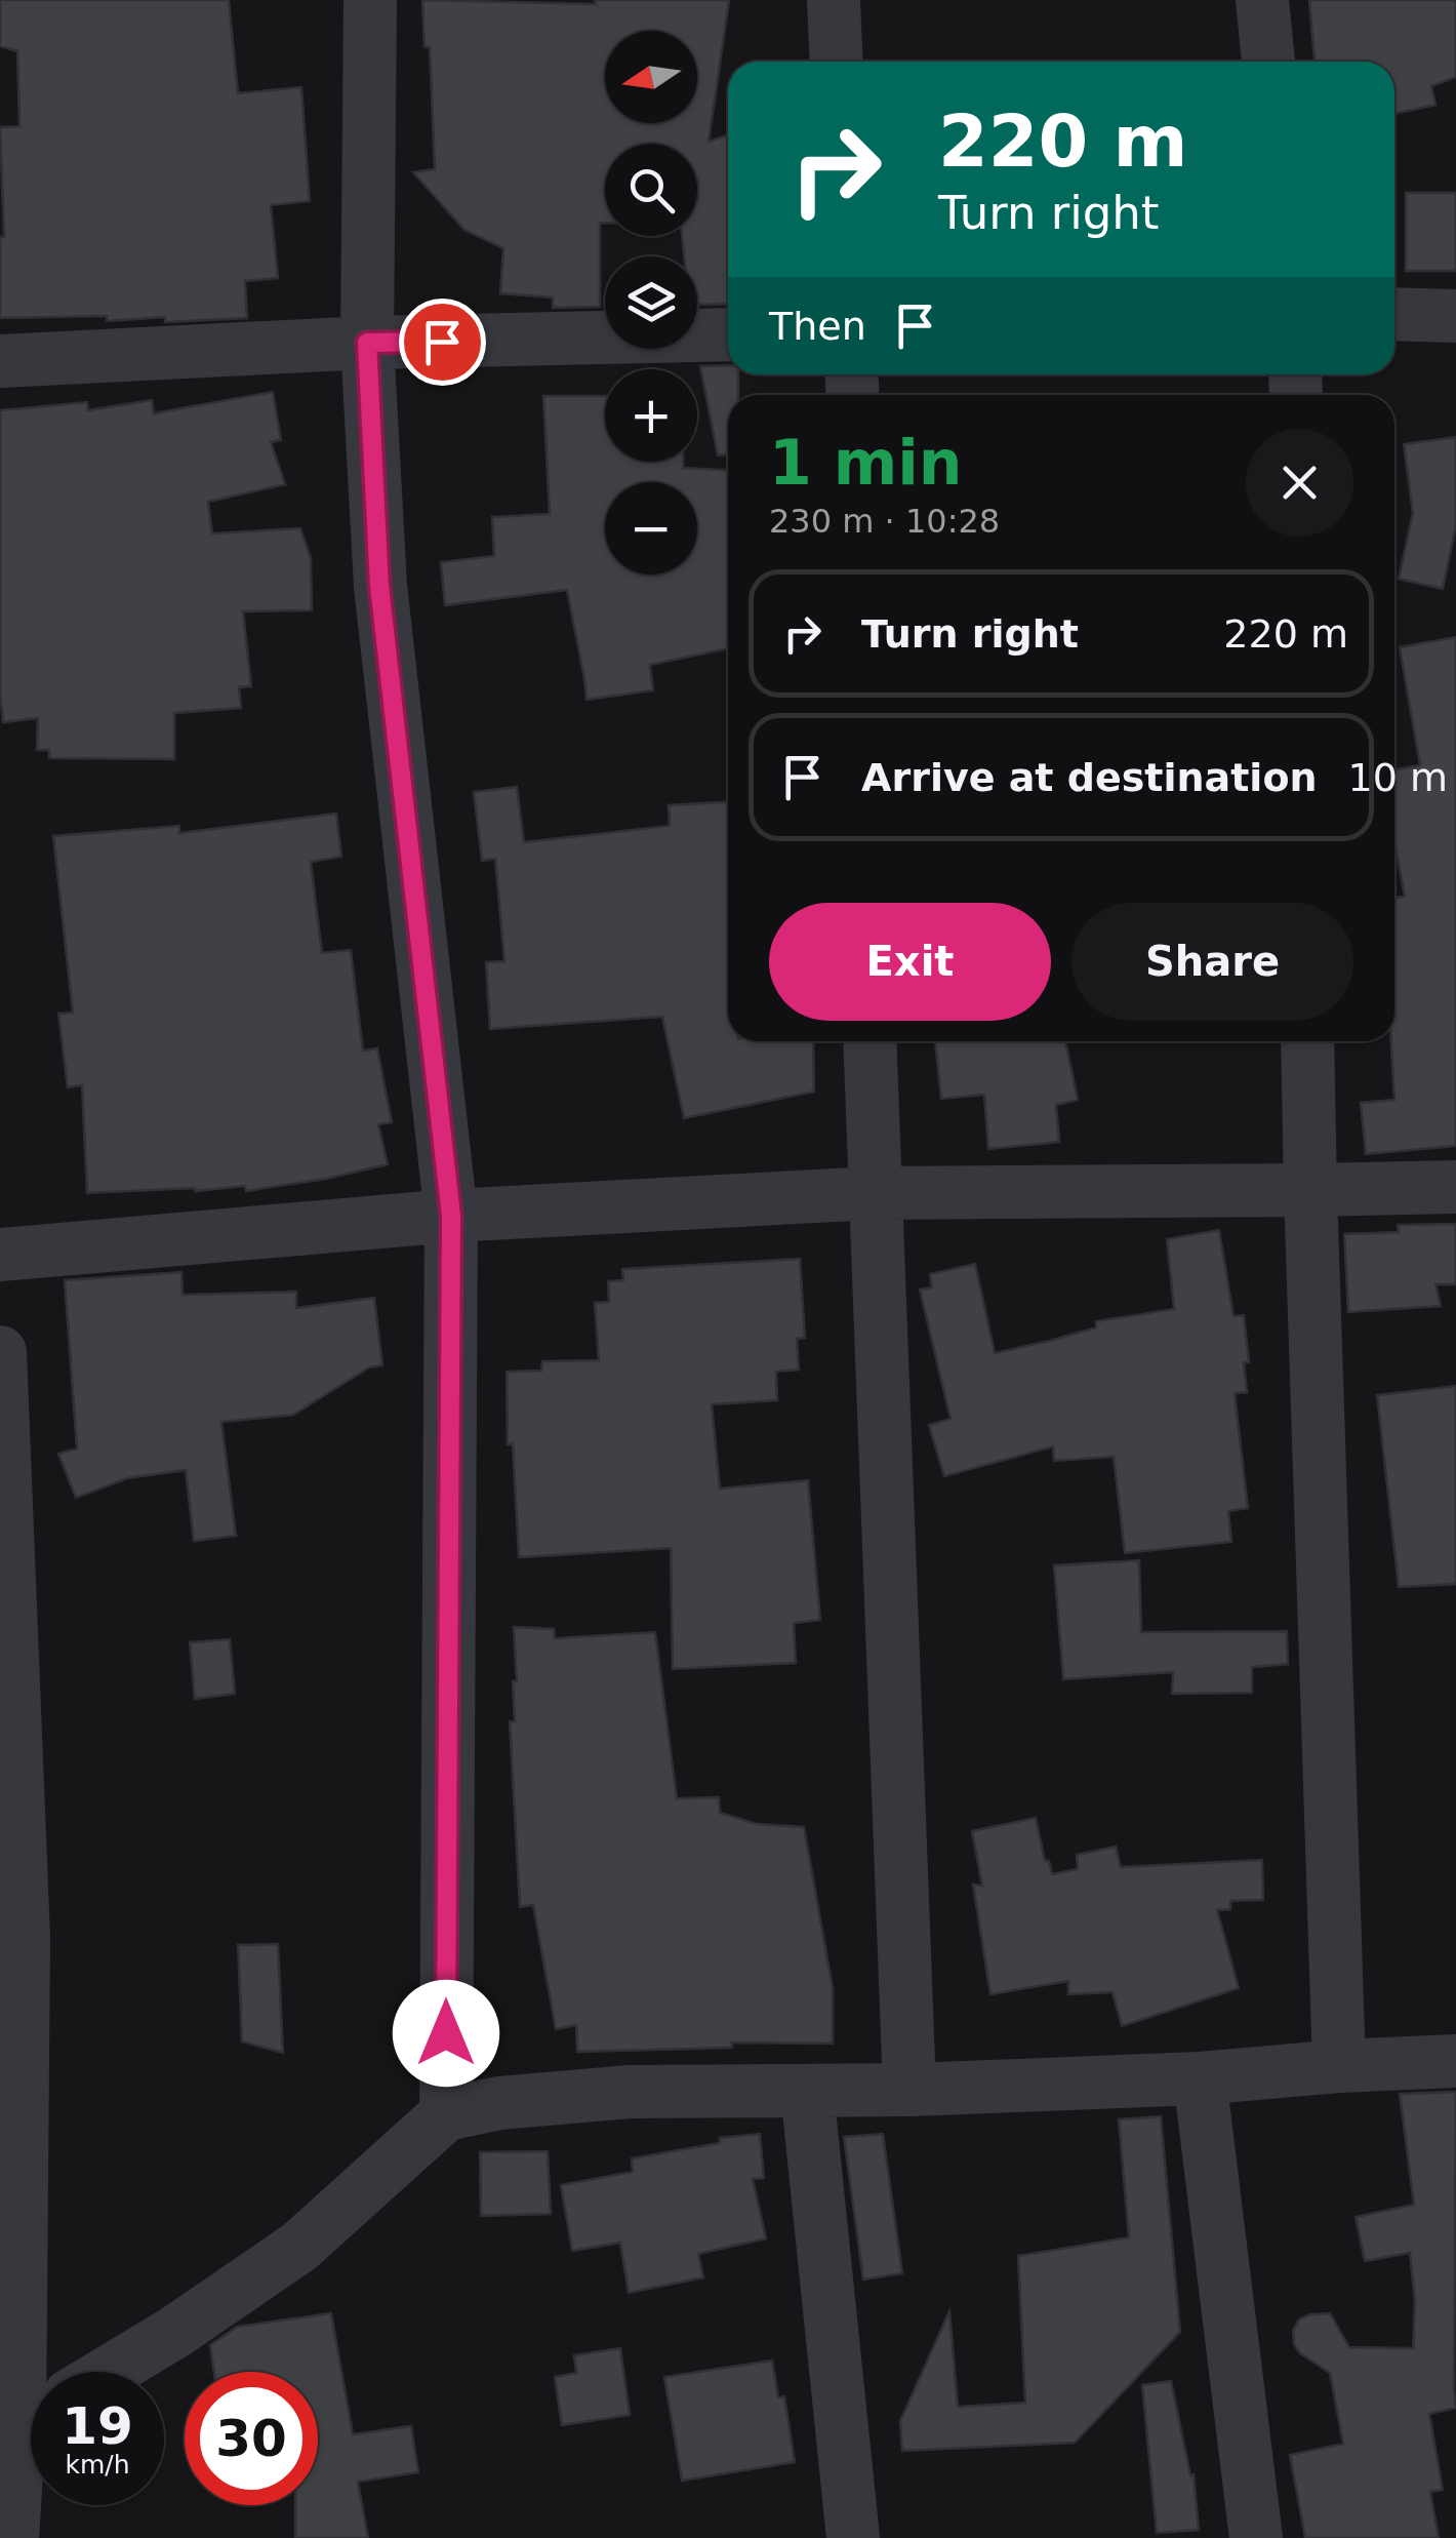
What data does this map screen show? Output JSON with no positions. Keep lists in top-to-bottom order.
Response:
{
  "north": "left",
  "page": {
    "map_buttons": ["+", "−"],
    "turn": ["220 m", "Turn right"],
    "then": "Then",
    "heading": ["1 min", "230 m · 10:28"],
    "list": [
      {
        "name": "Turn right",
        "value": "220 m"
      },
      {
        "name": "Arrive at destination",
        "value": "10 m"
      }
    ],
    "buttons": ["Exit", "Share"],
    "speed": "19 km/h",
    "limit": "30"
  }
}
